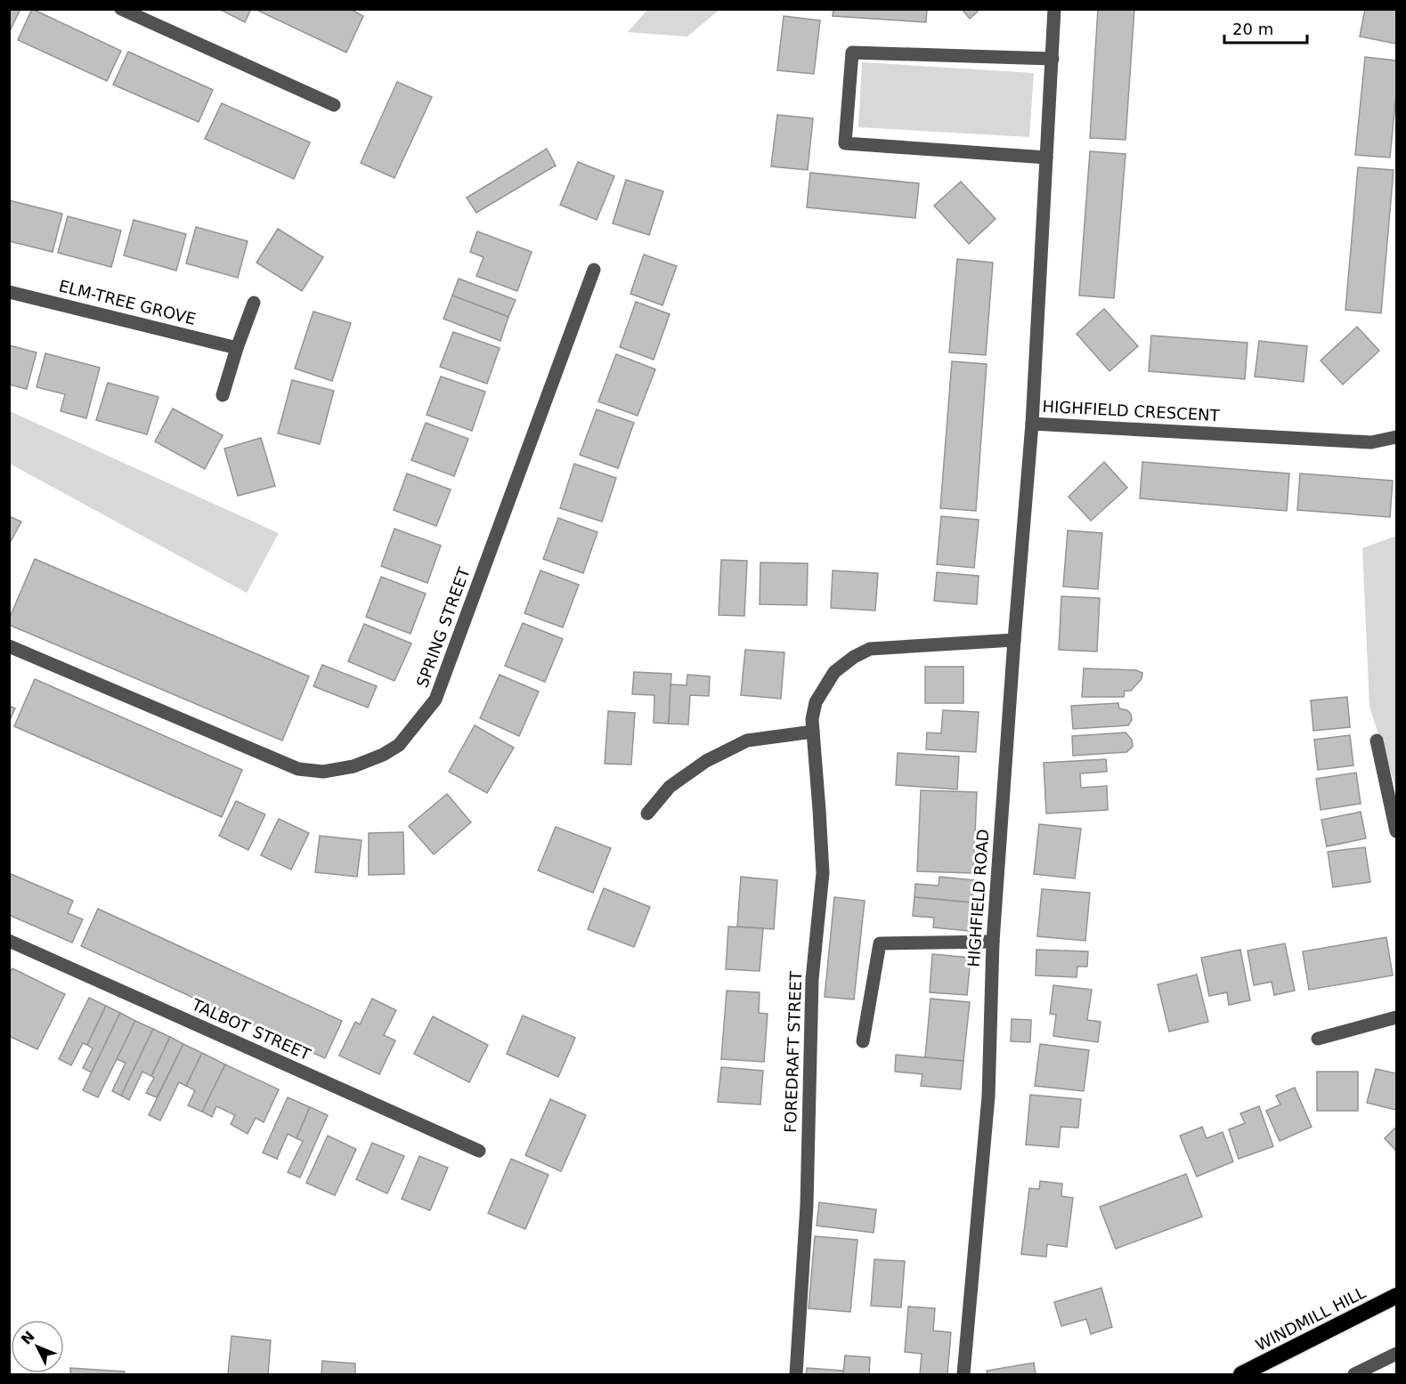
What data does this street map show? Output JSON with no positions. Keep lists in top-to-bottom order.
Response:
{
  "streets": {
    "highway": ["WINDMILL HILL"],
    "street": [
      "ELM-TREE GROVE",
      "HIGHFIELD CRESCENT",
      "SPRING STREET",
      "HIGHFIELD ROAD",
      "TALBOT STREET",
      "FOREDRAFT STREET"
    ]
  },
  "crossings": [
    ["HIGHFIELD CRESCENT", "HIGHFIELD ROAD"],
    ["HIGHFIELD ROAD", "FOREDRAFT STREET"]
  ],
  "scale_bar": "20 m",
  "north": "top left"
}
